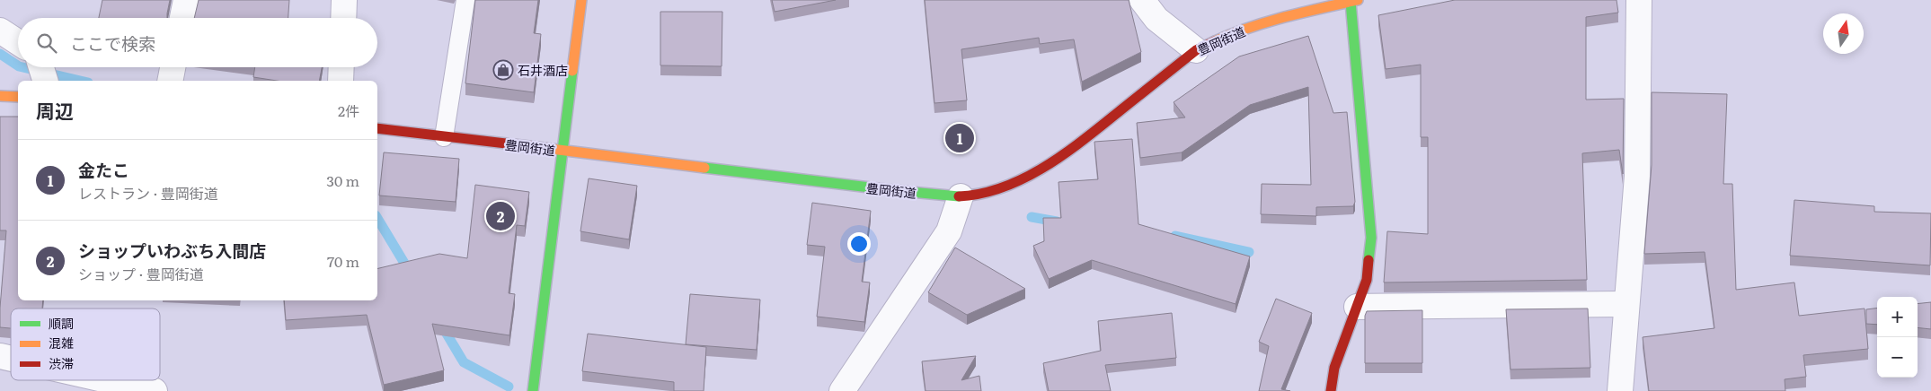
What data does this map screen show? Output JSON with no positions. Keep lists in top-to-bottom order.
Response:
{
  "streets": {
    "main road": ["豊岡街道"]
  },
  "places": {
    "shop": ["石井酒店"]
  },
  "legend": ["順調", "混雑", "渋滞"],
  "north": "top",
  "page": {
    "search": "ここで検索",
    "heading": ["周辺", "2件"],
    "pins": ["1", "2"],
    "list": [
      {
        "mark": "1",
        "name": "金たこ",
        "note": "レストラン · 豊岡街道",
        "value": "30 m"
      },
      {
        "mark": "2",
        "name": "ショップいわぶち入間店",
        "note": "ショップ · 豊岡街道",
        "value": "70 m"
      }
    ],
    "map_buttons": ["+", "−"]
  }
}
